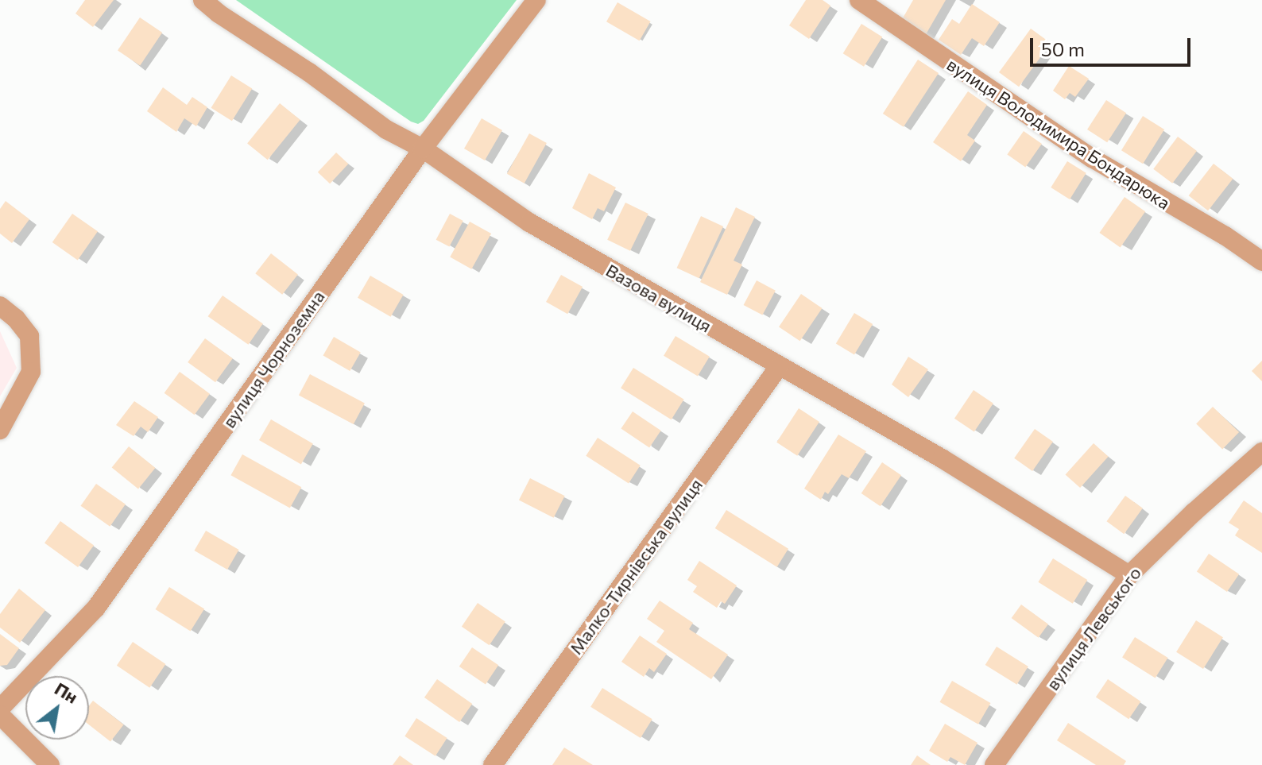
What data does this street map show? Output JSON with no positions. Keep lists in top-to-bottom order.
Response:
{
  "streets": {
    "street": [
      "вулиця Володимира Бондарюка",
      "Вазова вулиця",
      "вулиця Чорноземна",
      "Малко-Тирнівська вулиця",
      "вулиця Левського"
    ]
  },
  "crossings": [
    ["Вазова вулиця", "вулиця Чорноземна"],
    ["Вазова вулиця", "Малко-Тирнівська вулиця"],
    ["Вазова вулиця", "вулиця Левського"]
  ],
  "scale_bar": "50 m",
  "north": "top right"
}
